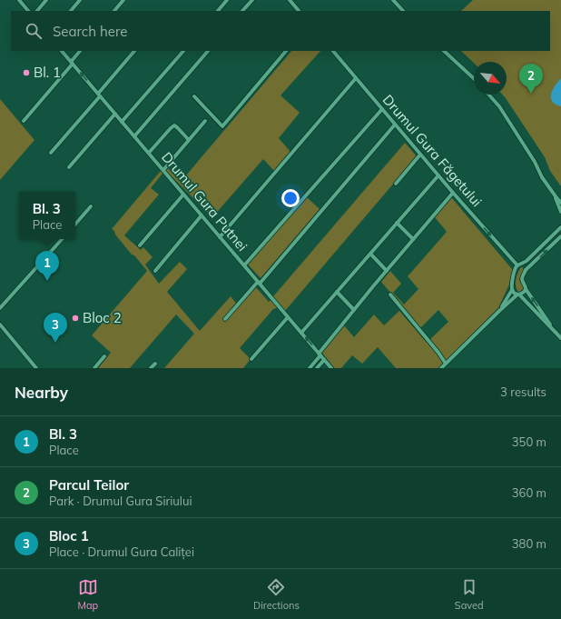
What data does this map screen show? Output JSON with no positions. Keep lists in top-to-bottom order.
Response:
{
  "streets": {
    "street": ["Drumul Gura Făgetului", "Drumul Gura Putnei"]
  },
  "places": ["Bl. 1", "Bloc 2"],
  "north": "bottom right",
  "page": {
    "search": "Search here",
    "pins": ["2", "1", "3"],
    "popup": ["Bl. 3", "Place"],
    "heading": ["Nearby", "3 results"],
    "list": [
      {
        "mark": "1",
        "name": "Bl. 3",
        "note": "Place",
        "value": "350 m"
      },
      {
        "mark": "2",
        "name": "Parcul Teilor",
        "note": "Park · Drumul Gura Siriului",
        "value": "360 m"
      },
      {
        "mark": "3",
        "name": "Bloc 1",
        "note": "Place · Drumul Gura Caliței",
        "value": "380 m"
      }
    ],
    "nav": ["Map", "Directions", "Saved"]
  }
}
